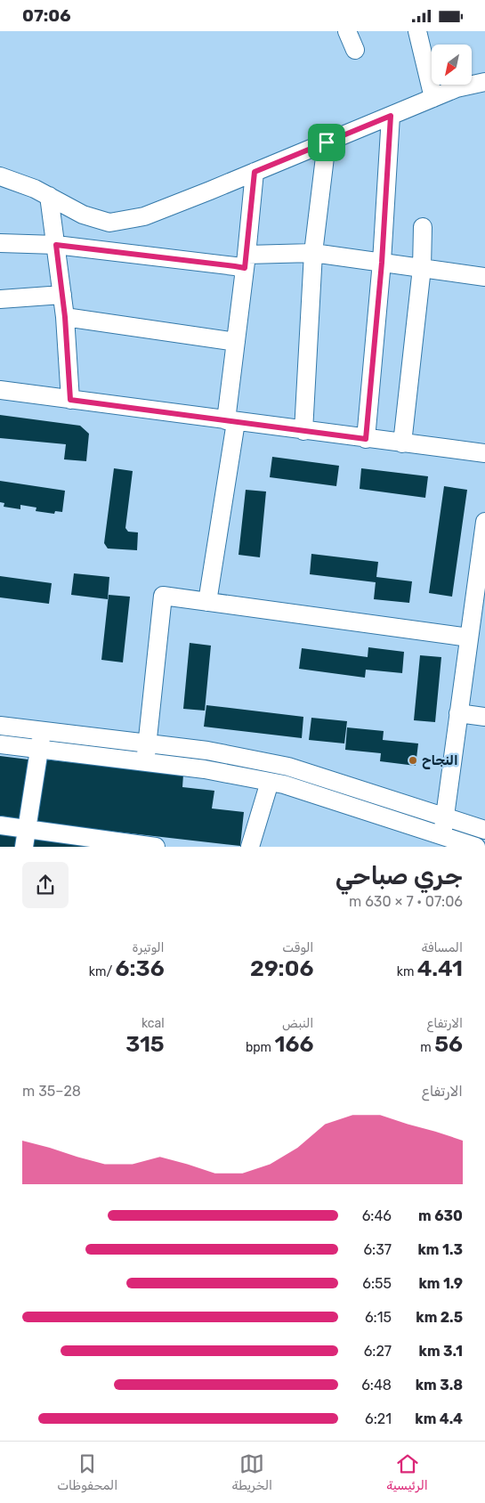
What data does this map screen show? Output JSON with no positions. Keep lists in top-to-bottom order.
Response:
{
  "places": ["النجاح"],
  "north": "bottom left",
  "page": {
    "status": "07:06",
    "heading": ["جري صباحي", "07:06 · 7 × 630 m"],
    "stats": [
      ["المسافة", "4.41 km"],
      ["الوقت", "29:06"],
      ["الوتيرة", "6:36 /km"],
      ["الارتفاع", "56 m"],
      ["النبض", "166 bpm"],
      ["kcal", "315"]
    ],
    "chart": ["الارتفاع", "28–35 m"],
    "list": [
      {
        "name": "630 m",
        "note": "6:46"
      },
      {
        "name": "1.3 km",
        "note": "6:37"
      },
      {
        "name": "1.9 km",
        "note": "6:55"
      },
      {
        "name": "2.5 km",
        "note": "6:15"
      },
      {
        "name": "3.1 km",
        "note": "6:27"
      },
      {
        "name": "3.8 km",
        "note": "6:48"
      },
      {
        "name": "4.4 km",
        "note": "6:21"
      }
    ],
    "tabs": ["الرئيسية", "الخريطة", "المحفوظات"]
  }
}
